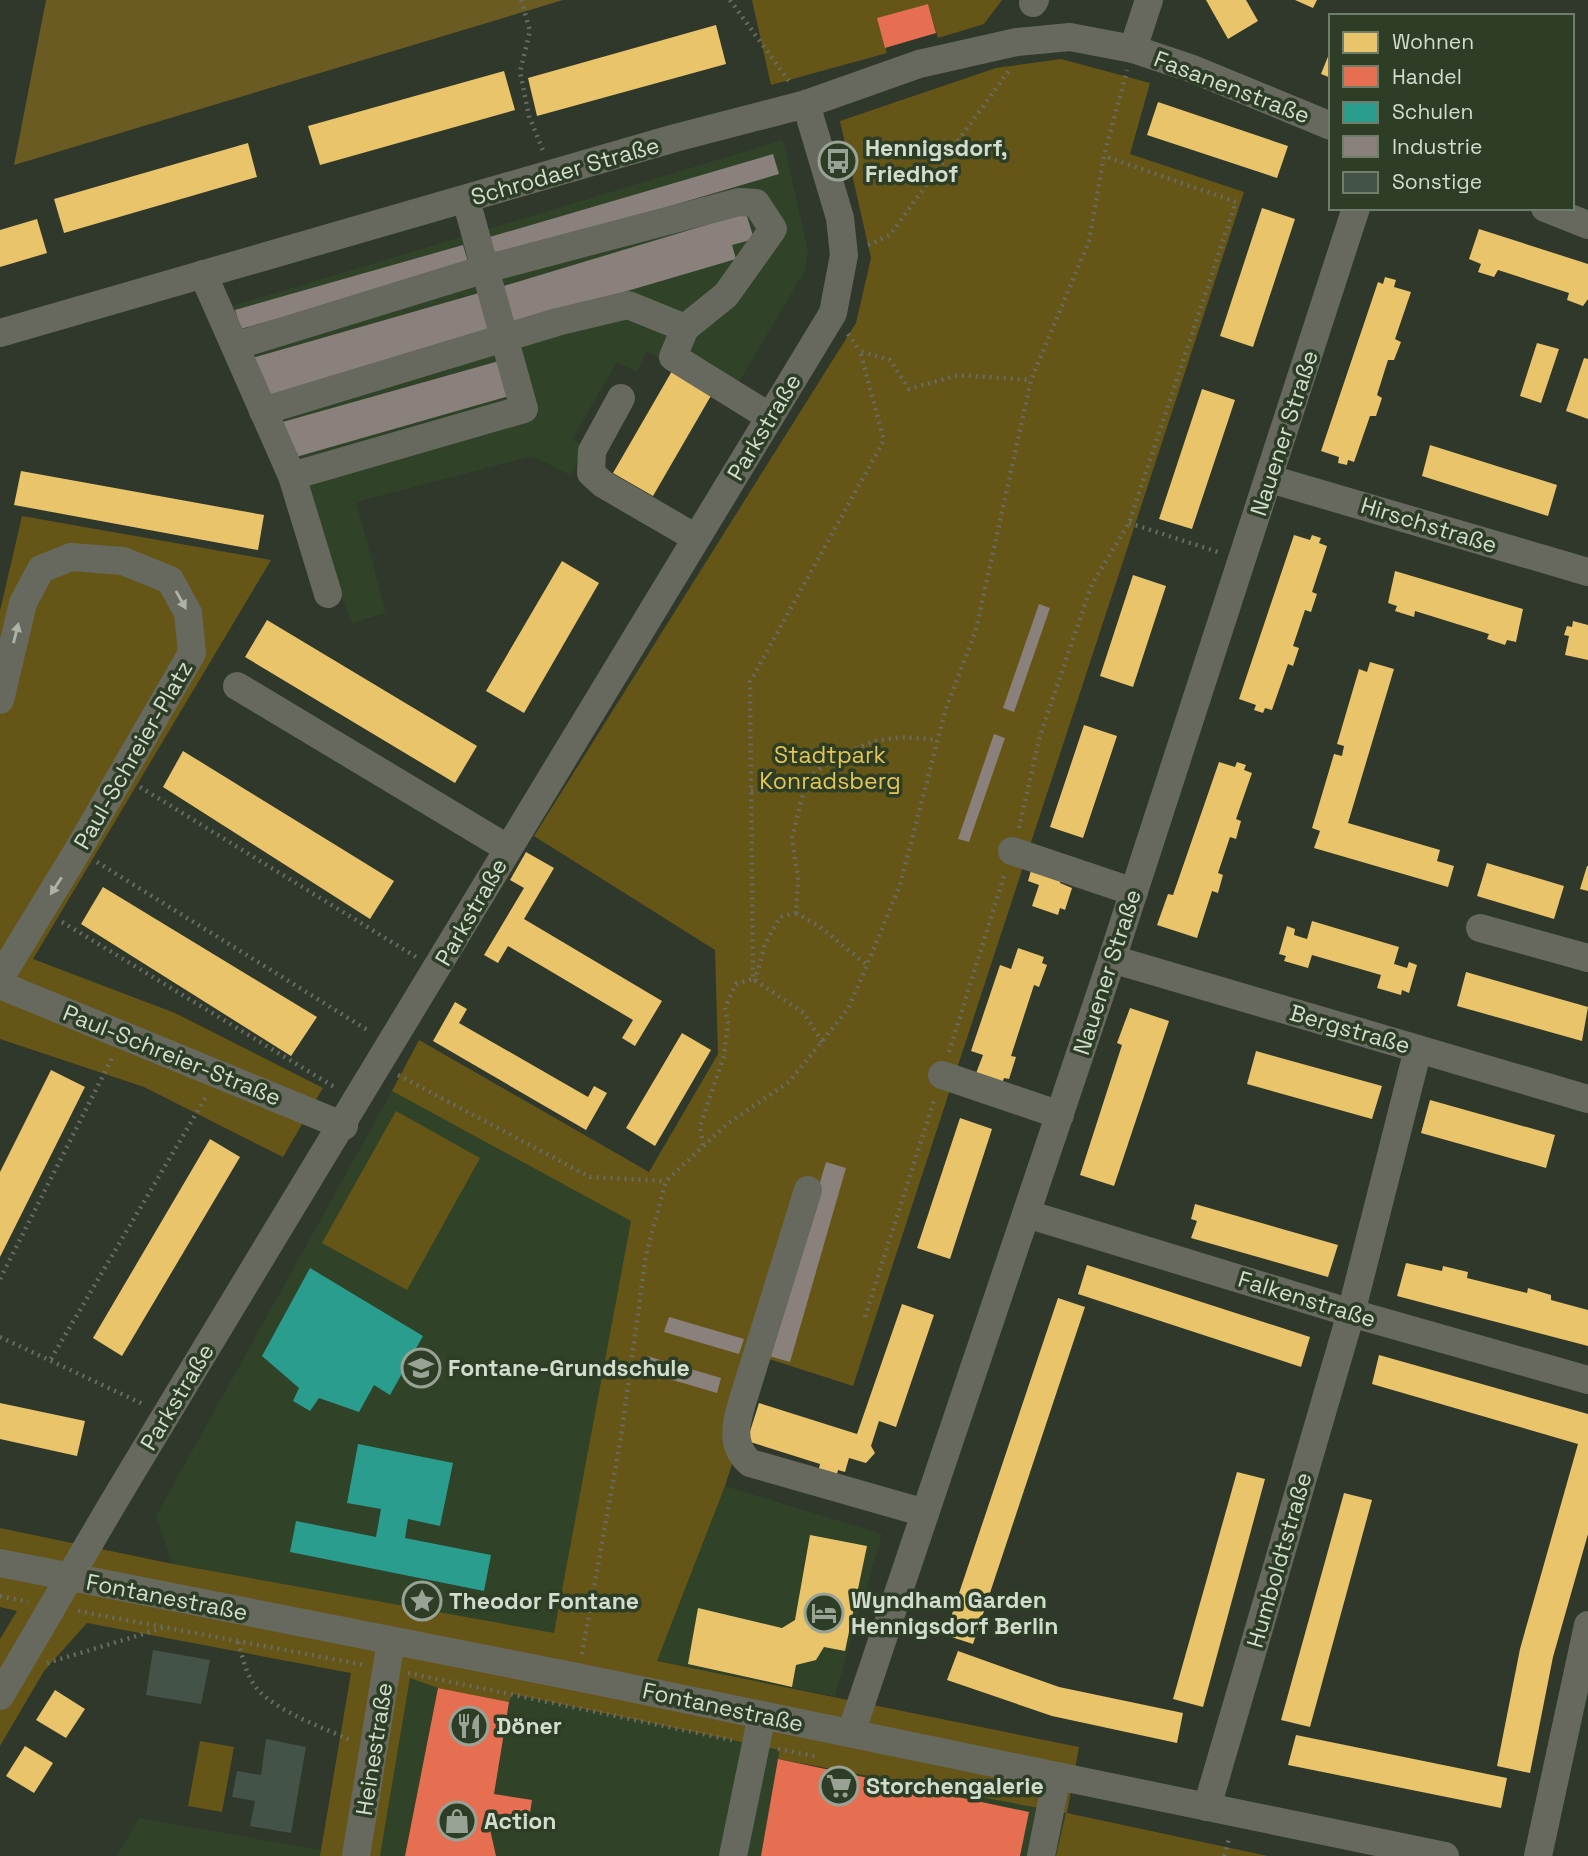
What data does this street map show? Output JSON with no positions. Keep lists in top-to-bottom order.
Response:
{
  "streets": {
    "street": [
      "Fasanenstraße",
      "Schrodaer Straße",
      "Parkstraße",
      "Nauener Straße",
      "Hirschstraße",
      "Paul-Schreier-Platz",
      "Bergstraße",
      "Paul-Schreier-Straße",
      "Falkenstraße",
      "Humboldtstraße",
      "Fontanestraße",
      "Heinestraße"
    ]
  },
  "crossings": [
    ["Fasanenstraße", "Schrodaer Straße"],
    ["Schrodaer Straße", "Parkstraße"],
    ["Parkstraße", "Paul-Schreier-Straße"],
    ["Parkstraße", "Fontanestraße"],
    ["Nauener Straße", "Hirschstraße"],
    ["Nauener Straße", "Bergstraße"],
    ["Nauener Straße", "Falkenstraße"],
    ["Nauener Straße", "Fontanestraße"],
    ["Bergstraße", "Humboldtstraße"],
    ["Falkenstraße", "Humboldtstraße"],
    ["Humboldtstraße", "Fontanestraße"],
    ["Fontanestraße", "Heinestraße"]
  ],
  "parks": ["Stadtpark Konradsberg"],
  "places": {
    "bus stop": ["Hennigsdorf, Friedhof"],
    "school or university": ["Fontane-Grundschule"],
    "place": ["Theodor Fontane"],
    "hotel": ["Wyndham Garden Hennigsdorf Berlin"],
    "restaurant": ["Döner"],
    "supermarket": ["Storchengalerie"],
    "shop": ["Action"]
  },
  "legend": [
    "Wohnen",
    "Handel",
    "Schulen",
    "Industrie",
    "Sonstige"
  ]
}
